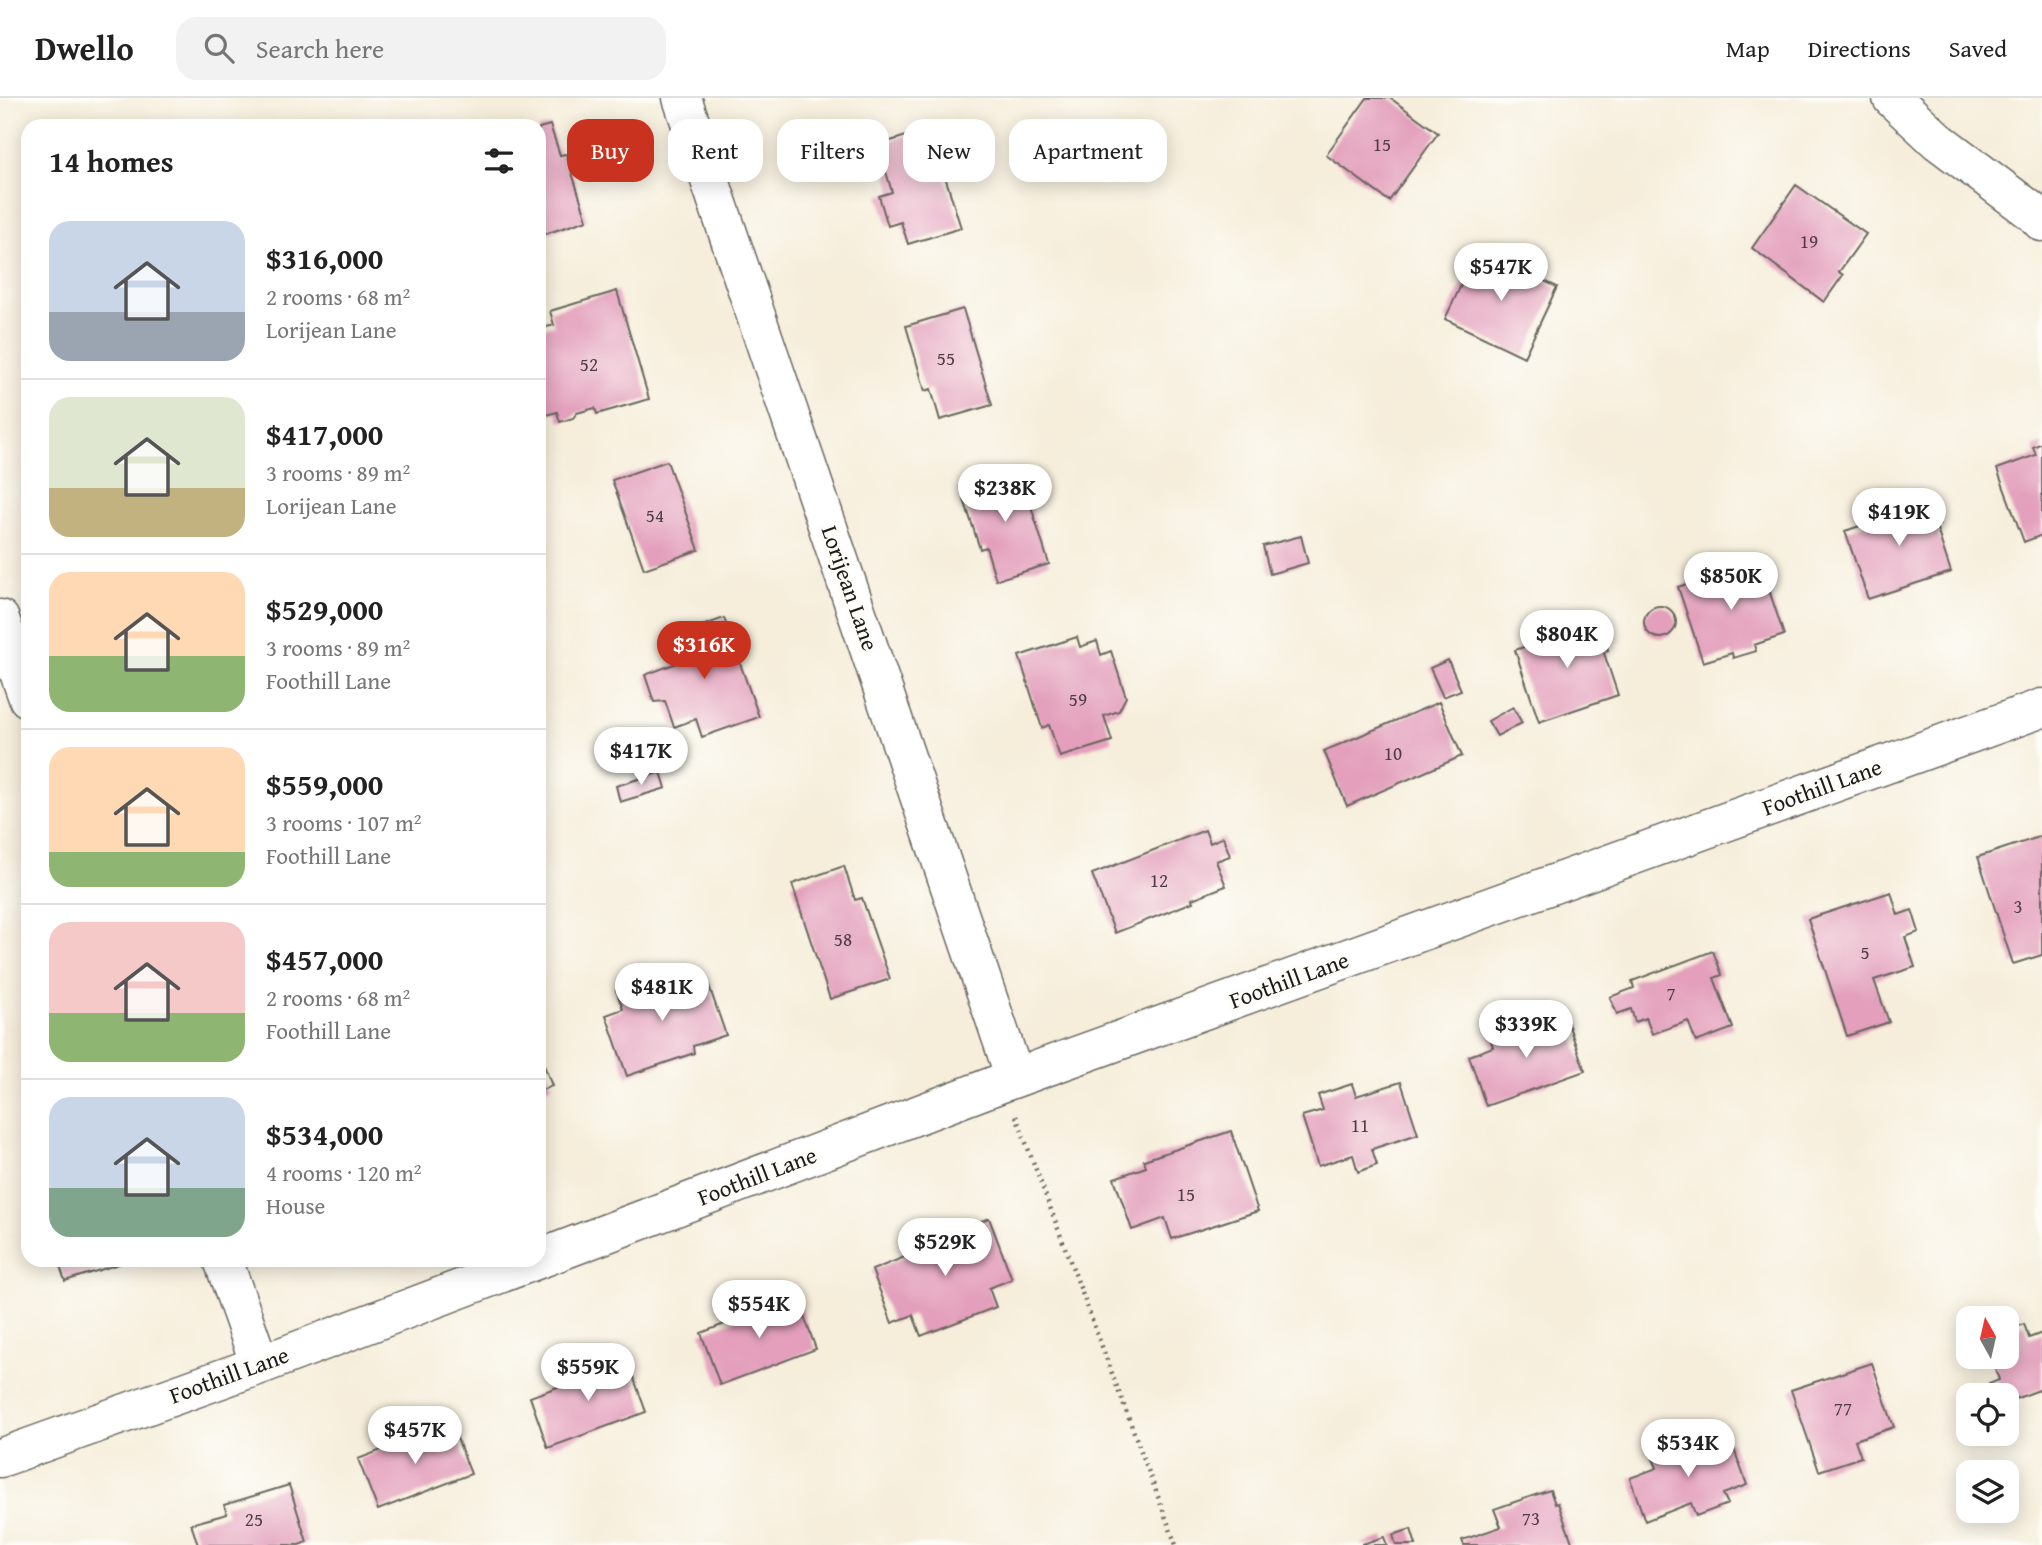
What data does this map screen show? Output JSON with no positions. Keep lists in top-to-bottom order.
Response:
{
  "streets": {
    "street": ["Lorijean Lane", "Foothill Lane"]
  },
  "crossings": [
    ["Lorijean Lane", "Foothill Lane"]
  ],
  "house_numbers": [
    "15",
    "19",
    "55",
    "52",
    "54",
    "59",
    "10",
    "12",
    "3",
    "58",
    "5",
    "7",
    "11",
    "15",
    "77",
    "73",
    "25"
  ],
  "north": "top",
  "page": {
    "header": "Dwello",
    "search": "Search here",
    "nav": ["Map", "Directions", "Saved"],
    "chip": [
      "Buy",
      "Rent",
      "Filters",
      "New",
      "Apartment"
    ],
    "heading": "14 homes",
    "list": [
      {
        "name": "$316,000",
        "note": "2 rooms · 68 m² · Lorijean Lane"
      },
      {
        "name": "$417,000",
        "note": "3 rooms · 89 m² · Lorijean Lane"
      },
      {
        "name": "$529,000",
        "note": "3 rooms · 89 m² · Foothill Lane"
      },
      {
        "name": "$559,000",
        "note": "3 rooms · 107 m² · Foothill Lane"
      },
      {
        "name": "$457,000",
        "note": "2 rooms · 68 m² · Foothill Lane"
      },
      {
        "name": "$534,000",
        "note": "4 rooms · 120 m² · House"
      }
    ],
    "price": [
      "$547K",
      "$238K",
      "$419K",
      "$850K",
      "$804K",
      "$316K",
      "$417K",
      "$481K",
      "$339K",
      "$529K",
      "$554K",
      "$559K",
      "$457K",
      "$534K"
    ]
  }
}
